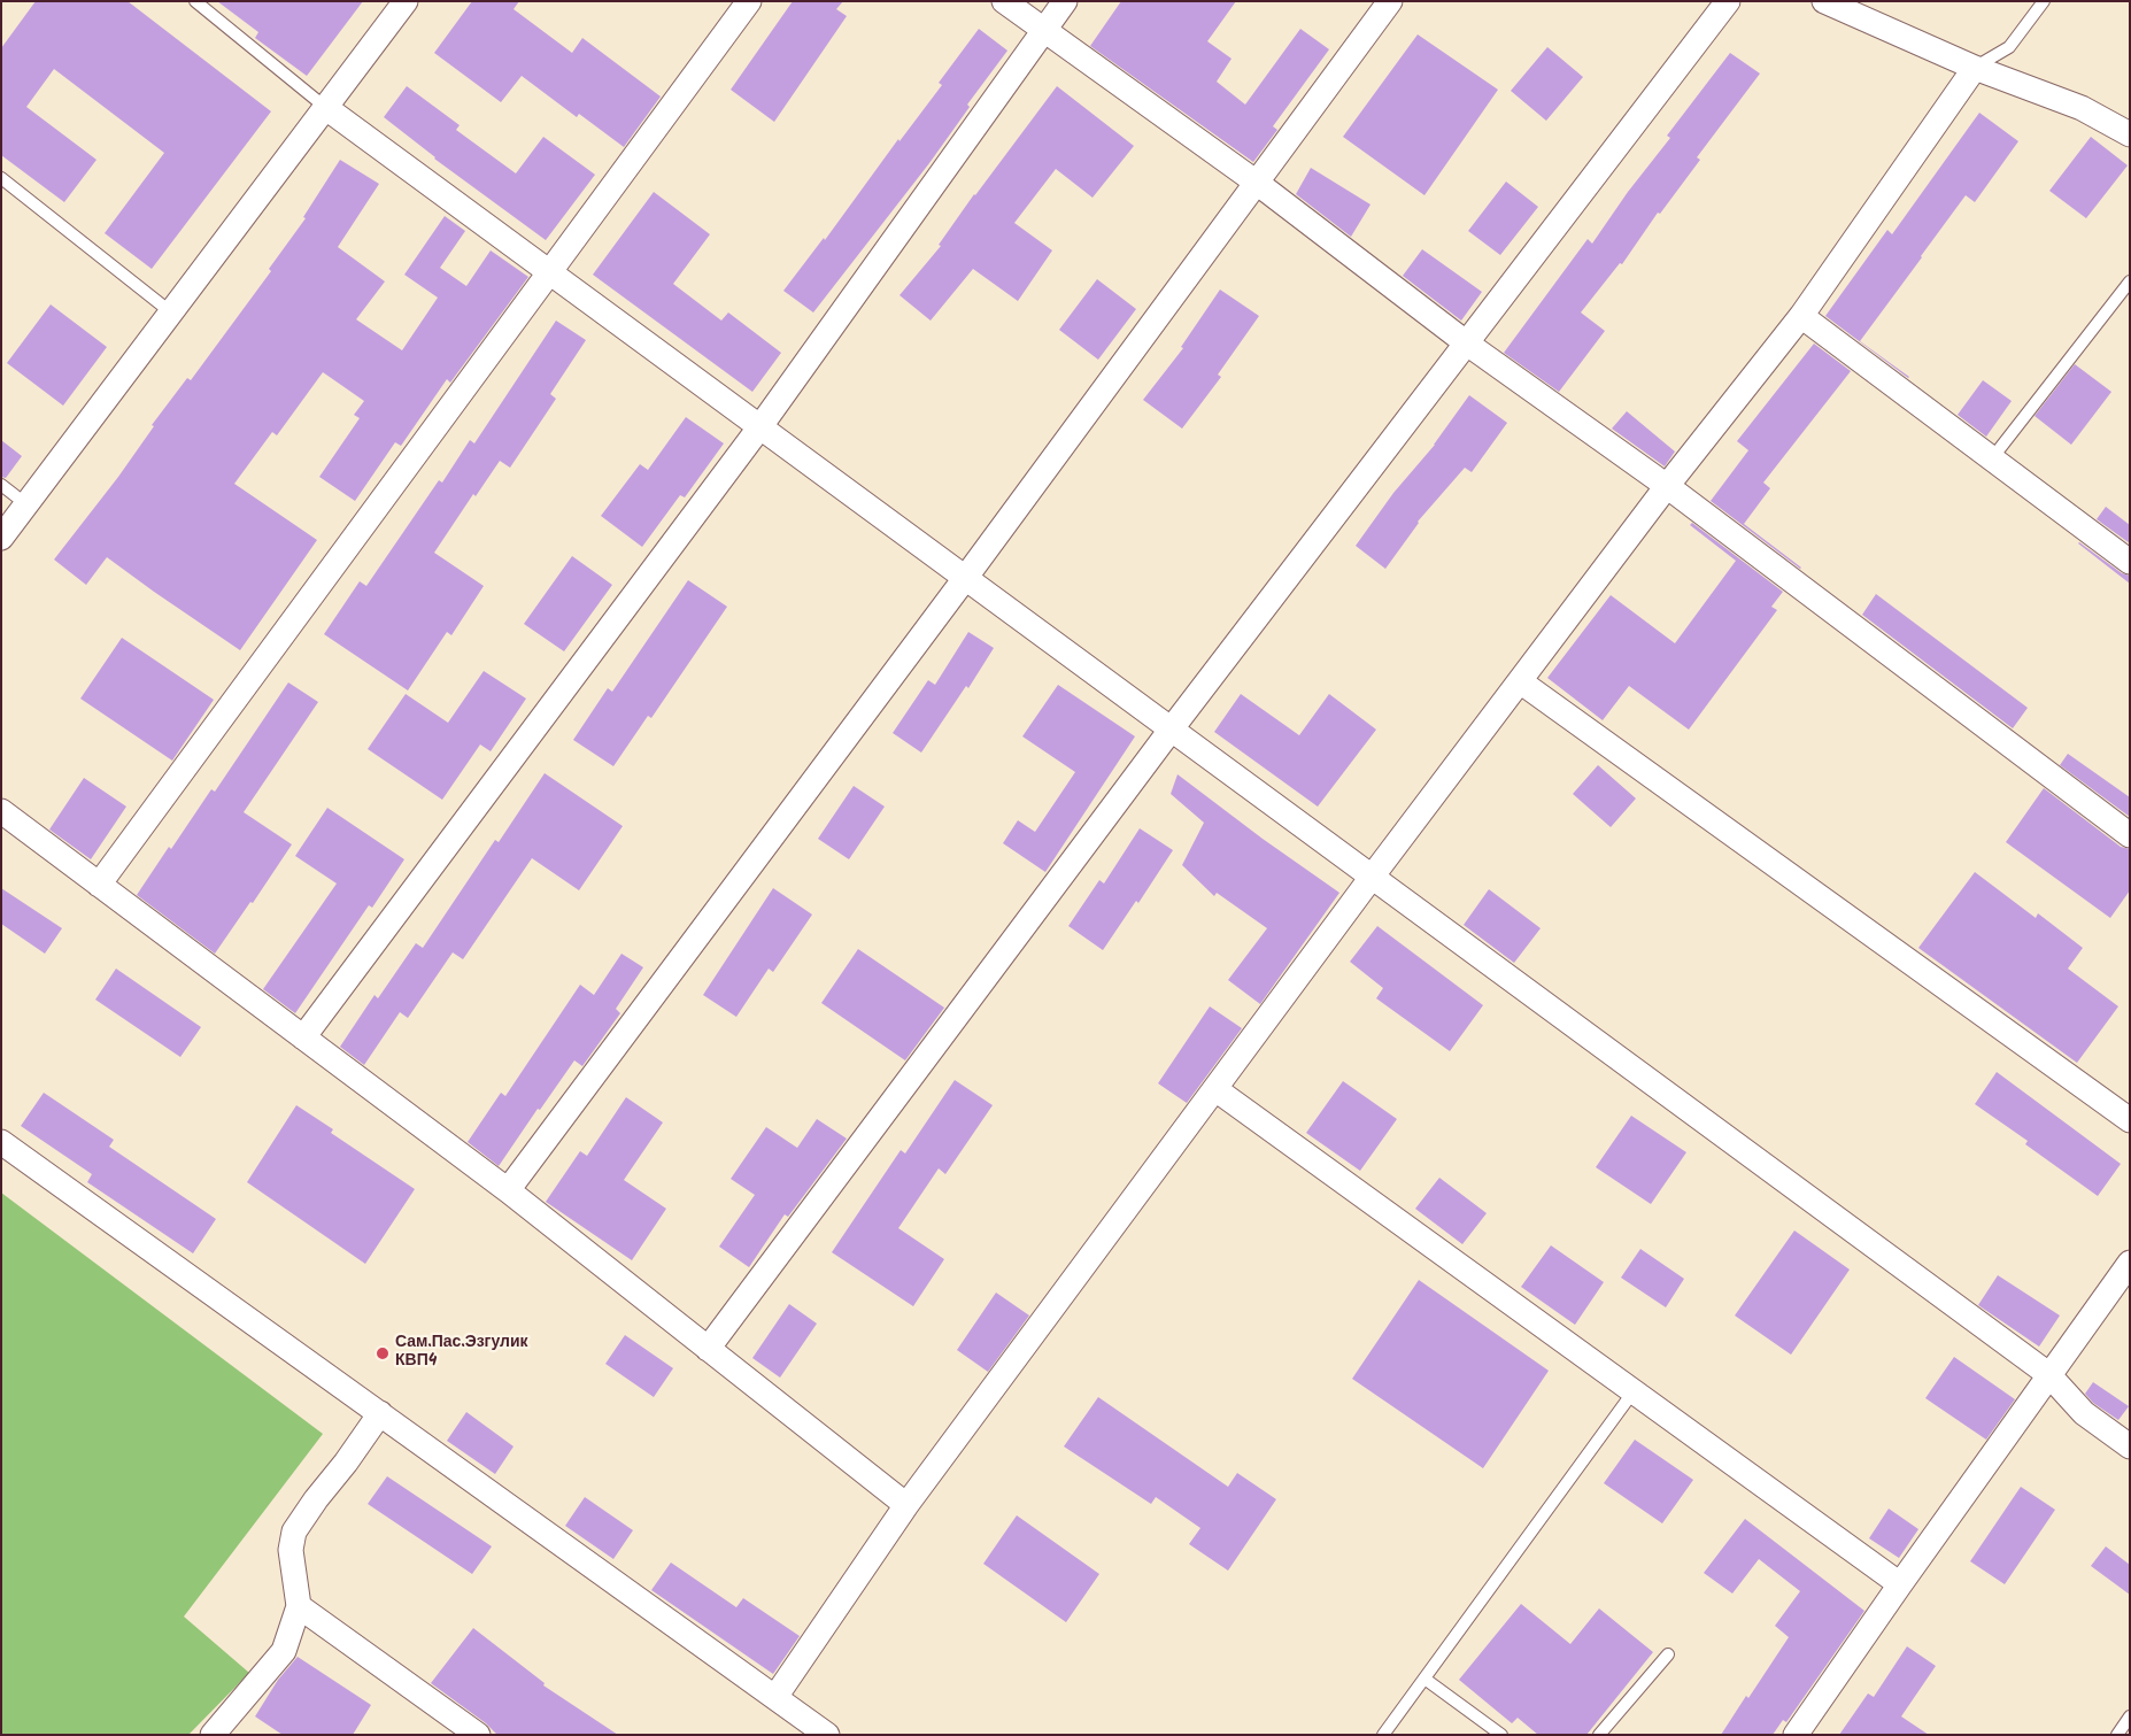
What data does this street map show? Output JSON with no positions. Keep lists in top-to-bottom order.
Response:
{
  "places": ["Сам.Пас.Эзгулик КВП4"]
}
